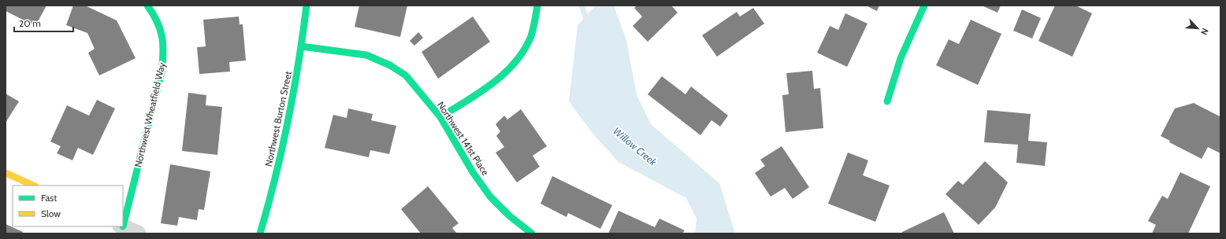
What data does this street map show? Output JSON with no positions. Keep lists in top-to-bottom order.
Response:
{
  "streets": {
    "street": ["Northwest Wheatfield Way", "Northwest Burton Street", "Northwest 141st Place"]
  },
  "crossings": [
    ["Northwest Burton Street", "Northwest 141st Place"]
  ],
  "water": ["Willow Creek"],
  "legend": ["Fast", "Slow"],
  "scale_bar": "20 m",
  "north": "bottom right"
}
